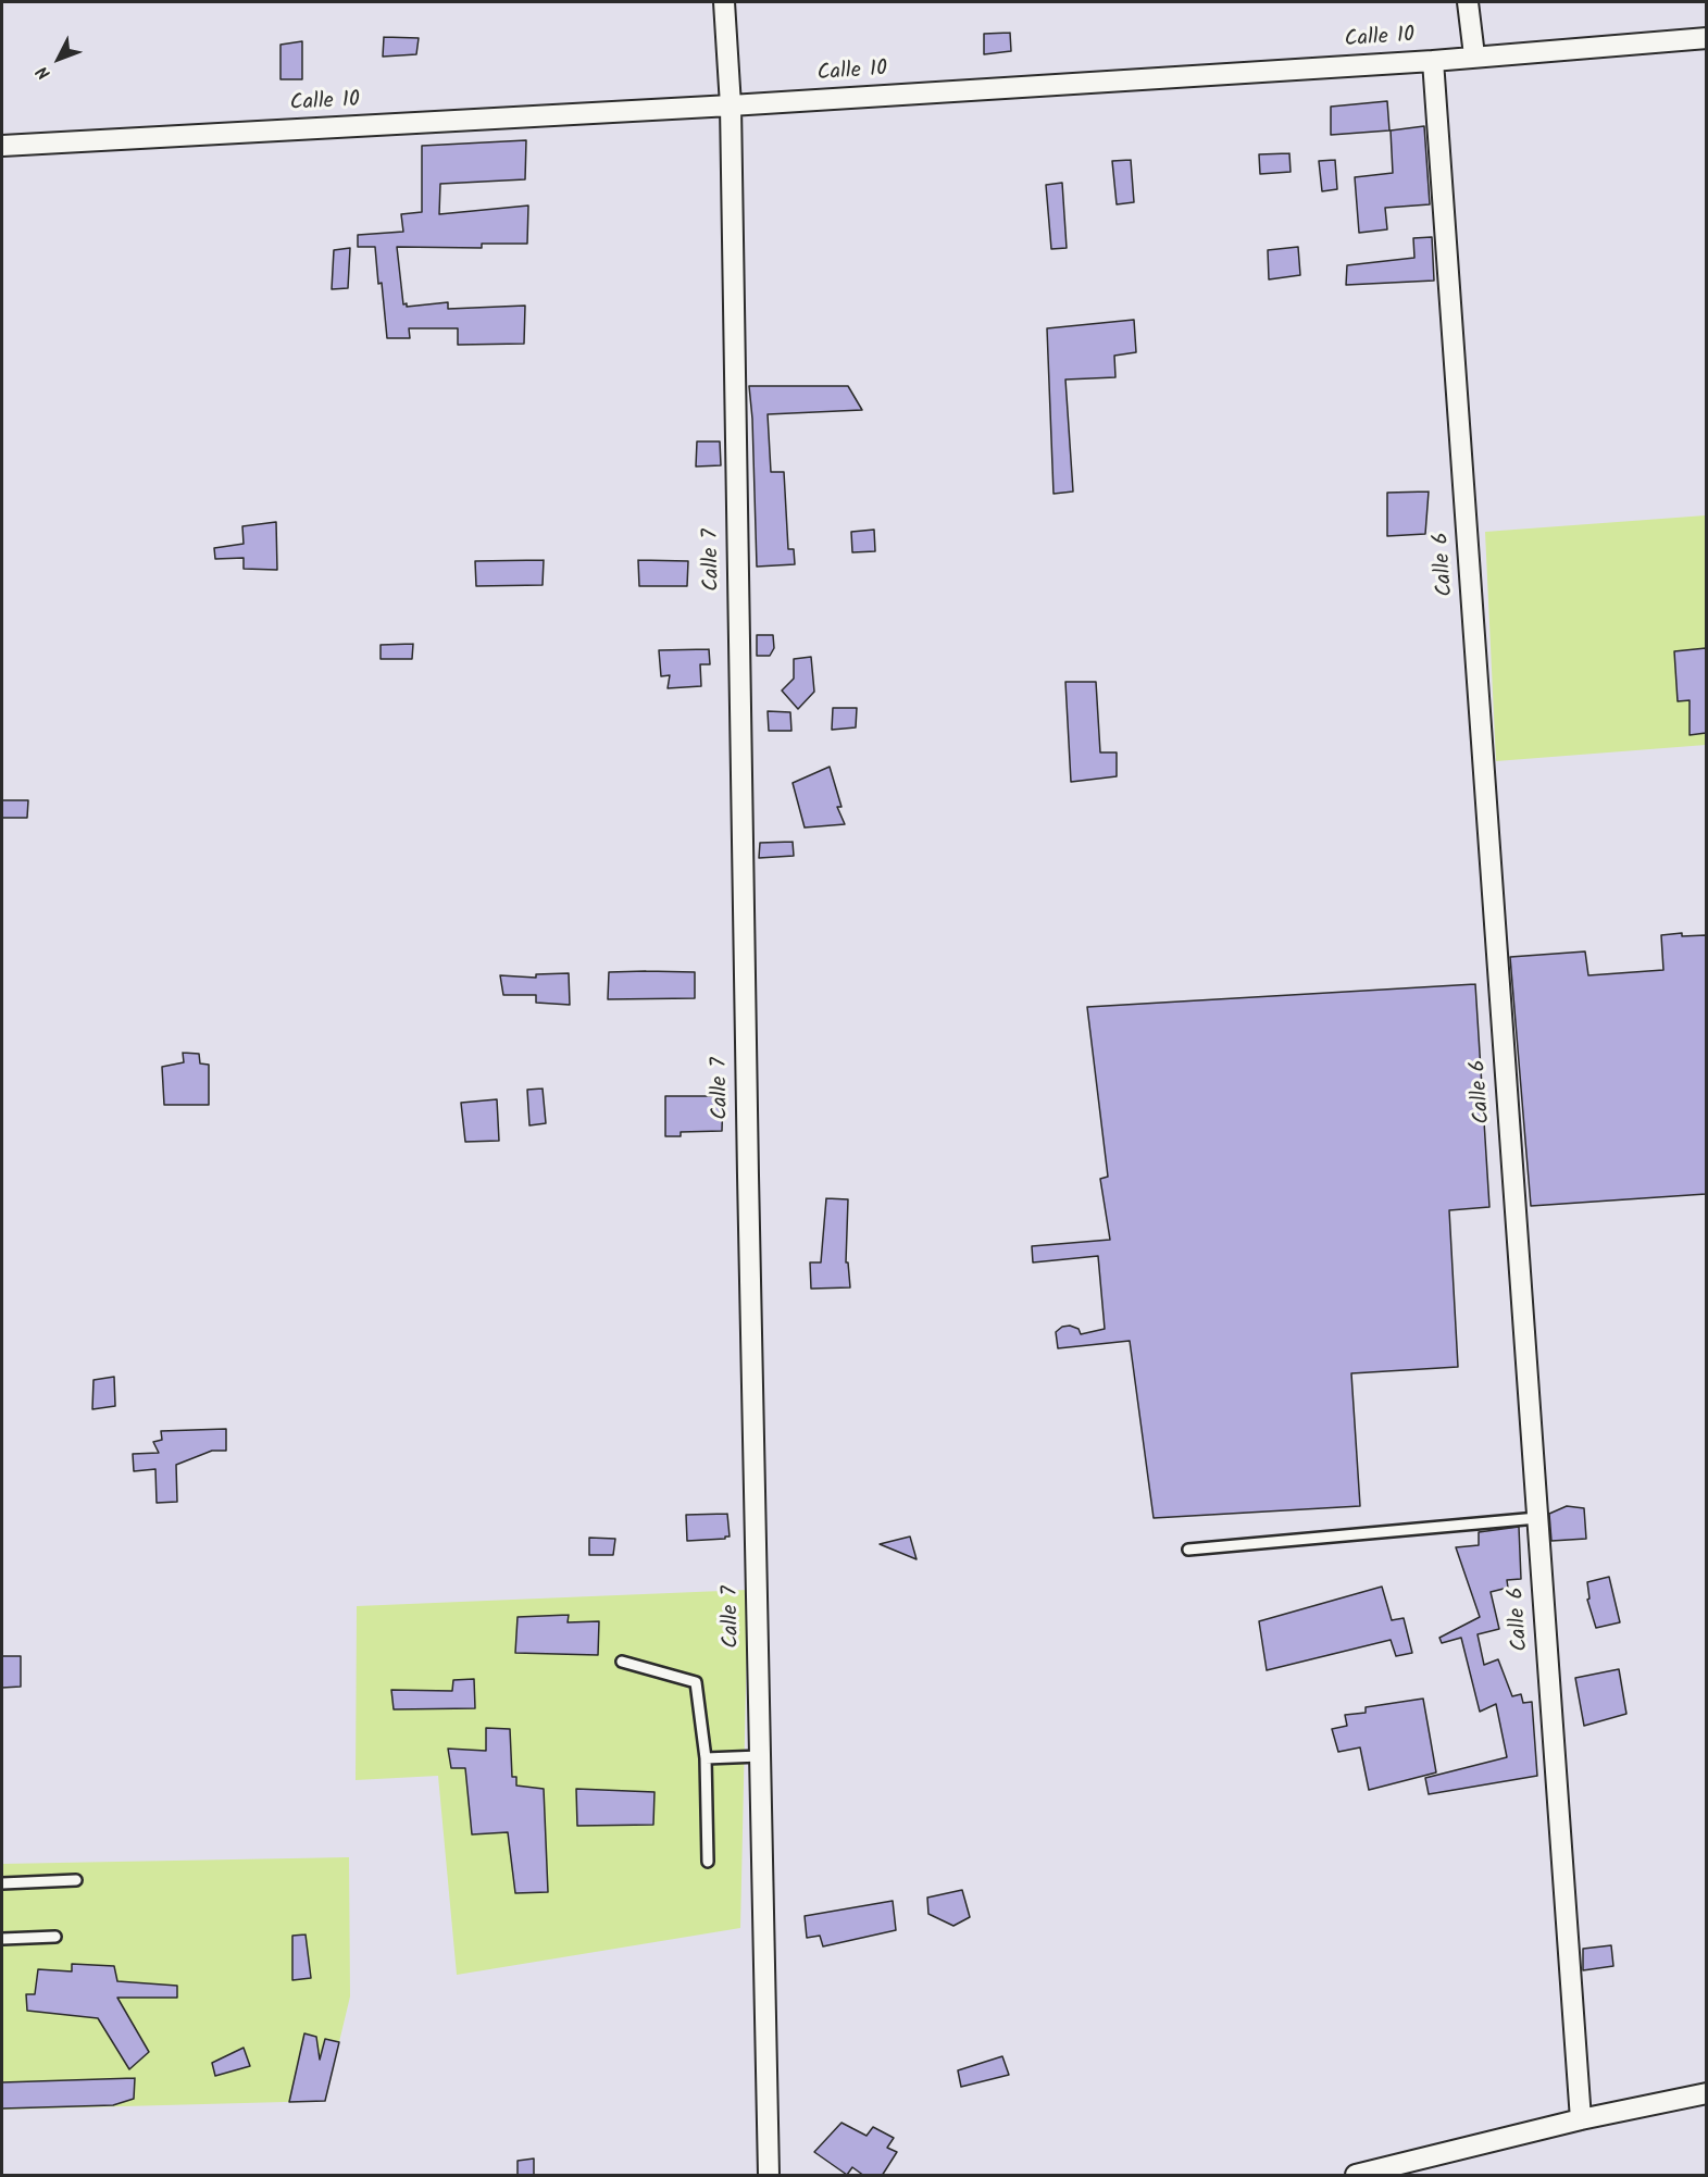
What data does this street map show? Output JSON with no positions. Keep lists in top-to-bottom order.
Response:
{
  "streets": {
    "street": ["Calle 10", "Calle 7", "Calle 6"]
  },
  "crossings": [
    ["Calle 10", "Calle 7"],
    ["Calle 10", "Calle 6"]
  ],
  "north": "bottom left"
}
